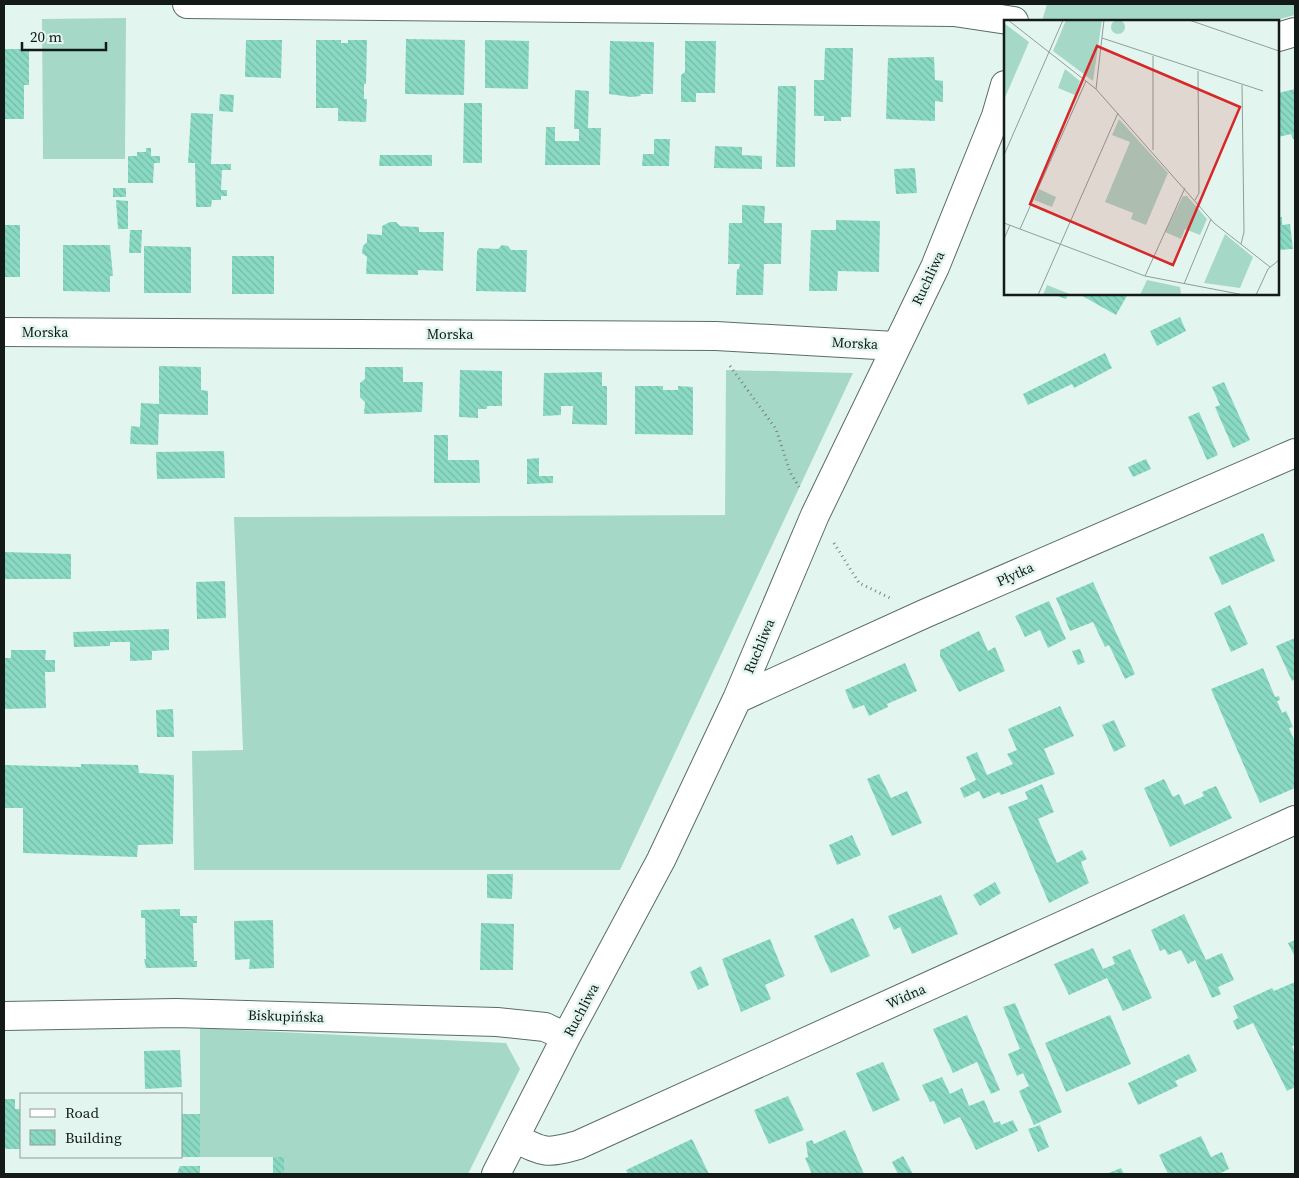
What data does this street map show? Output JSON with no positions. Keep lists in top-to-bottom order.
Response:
{
  "streets": {
    "street": [
      "Ruchliwa",
      "Morska",
      "Płytka",
      "Widna",
      "Biskupińska"
    ]
  },
  "crossings": [
    ["Ruchliwa", "Morska"],
    ["Ruchliwa", "Płytka"],
    ["Ruchliwa", "Widna"],
    ["Ruchliwa", "Biskupińska"]
  ],
  "legend": ["Road", "Building"],
  "scale_bar": "20 m"
}
